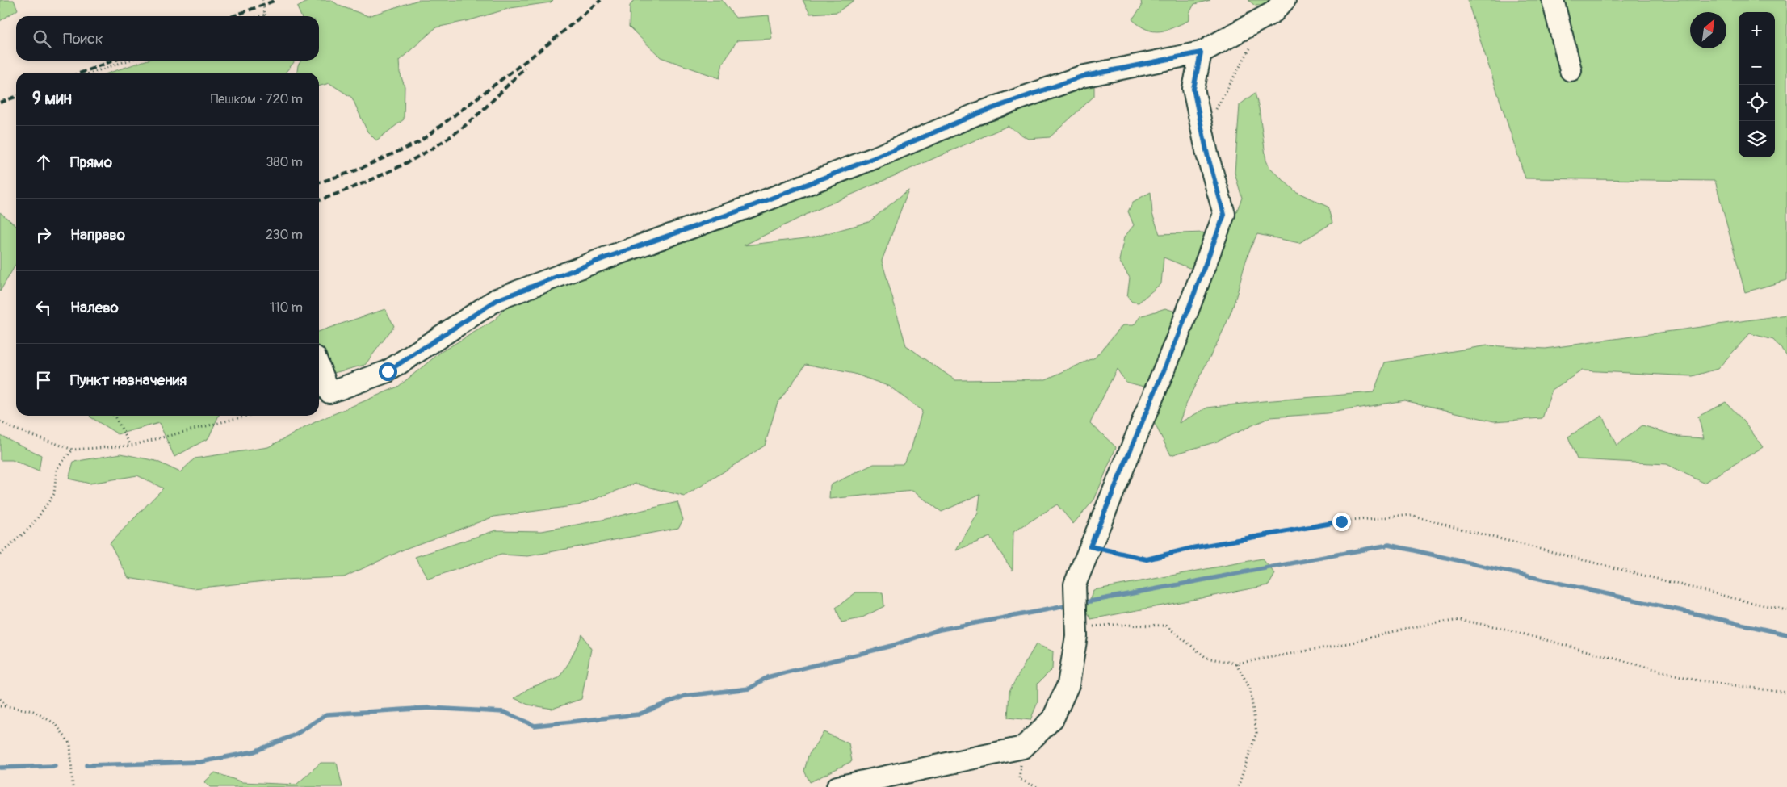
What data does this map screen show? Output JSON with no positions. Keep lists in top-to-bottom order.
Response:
{
  "north": "top right",
  "page": {
    "map_buttons": ["+", "−"],
    "search": "Поиск",
    "heading": ["9 мин", "Пешком · 720 m"],
    "list": [
      ["Прямо", "380 m"],
      ["Направо", "230 m"],
      ["Налево", "110 m"],
      "Пункт назначения"
    ]
  }
}
